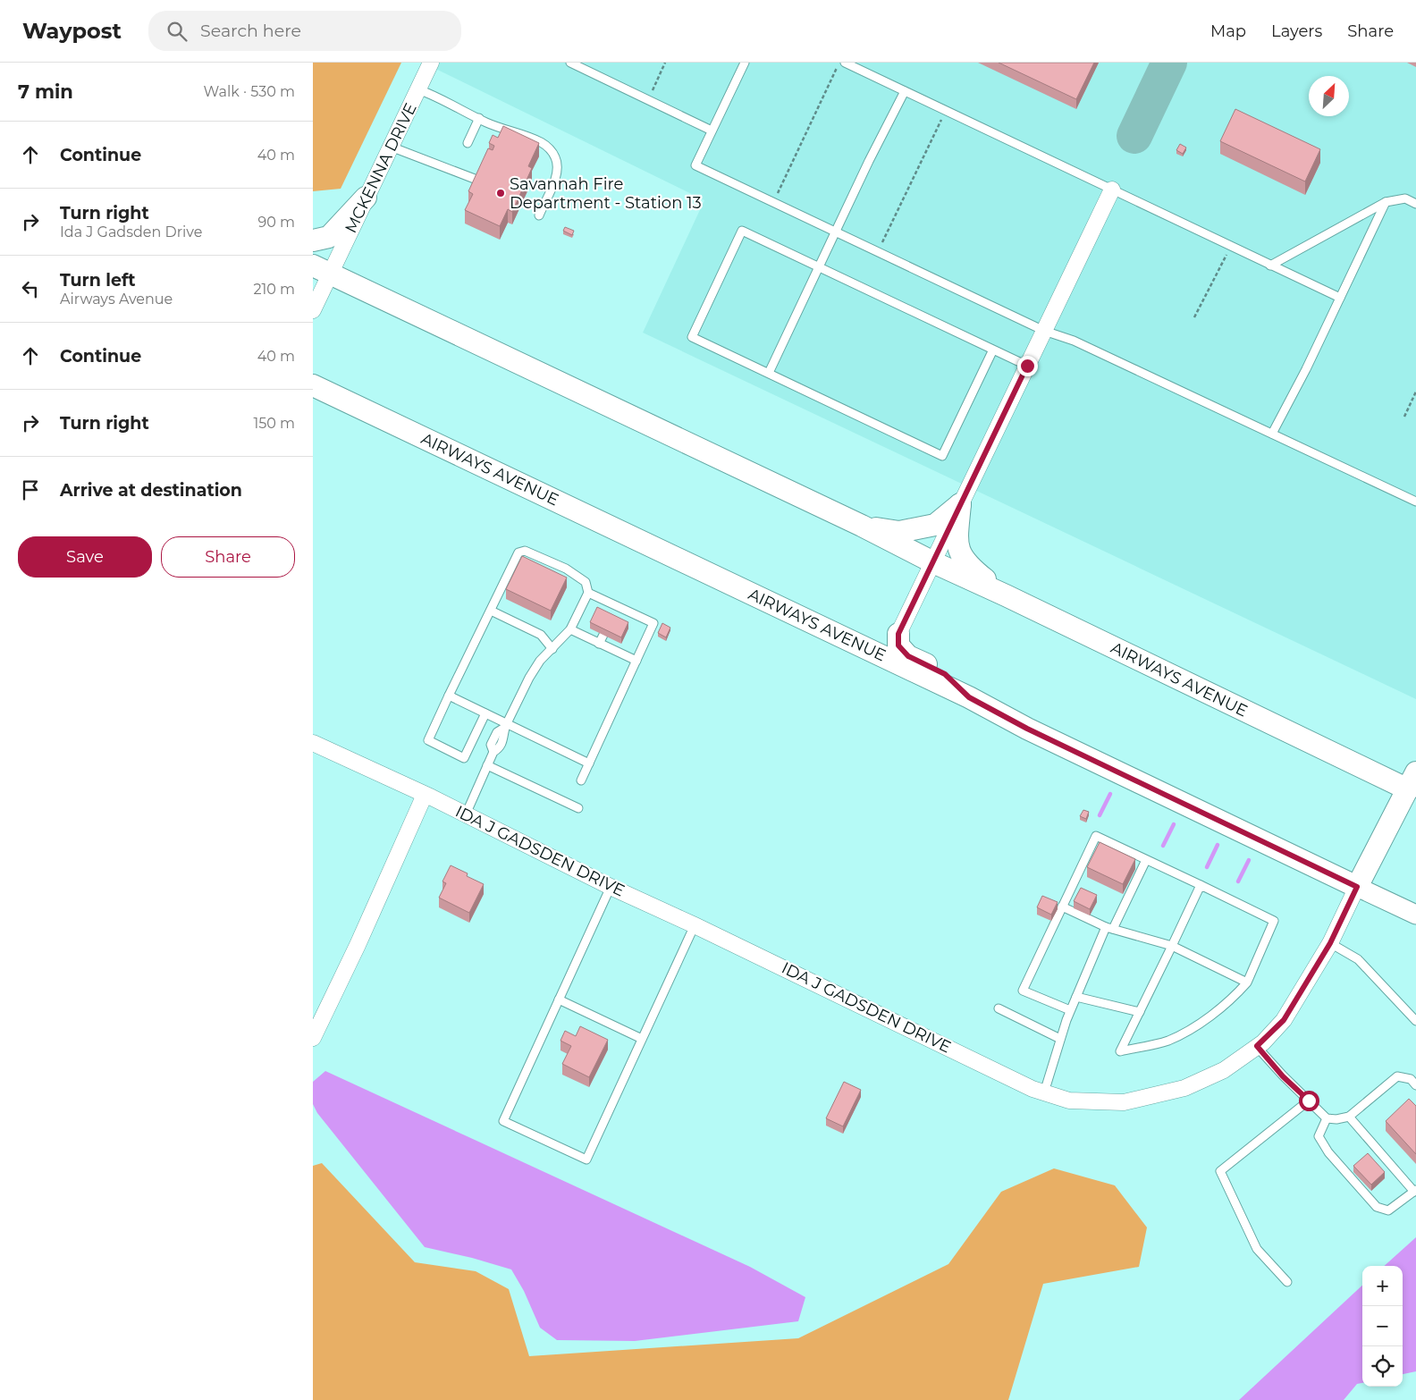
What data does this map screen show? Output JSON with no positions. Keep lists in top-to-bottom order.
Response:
{
  "streets": {
    "main road": ["AIRWAYS AVENUE"],
    "street": ["MCKENNA DRIVE", "IDA J GADSDEN DRIVE"]
  },
  "crossings": [
    ["MCKENNA DRIVE", "AIRWAYS AVENUE"],
    ["AIRWAYS AVENUE", "IDA J GADSDEN DRIVE"]
  ],
  "places": ["Savannah Fire Department - Station 13"],
  "north": "top right",
  "page": {
    "header": "Waypost",
    "search": "Search here",
    "nav": ["Map", "Layers", "Share"],
    "heading": ["7 min", "Walk · 530 m"],
    "list": [
      ["Continue", "40 m"],
      ["Turn right", "Ida J Gadsden Drive", "90 m"],
      ["Turn left", "Airways Avenue", "210 m"],
      ["Continue", "40 m"],
      ["Turn right", "150 m"],
      "Arrive at destination"
    ],
    "buttons": ["Save", "Share"],
    "map_buttons": ["+", "−"]
  }
}
